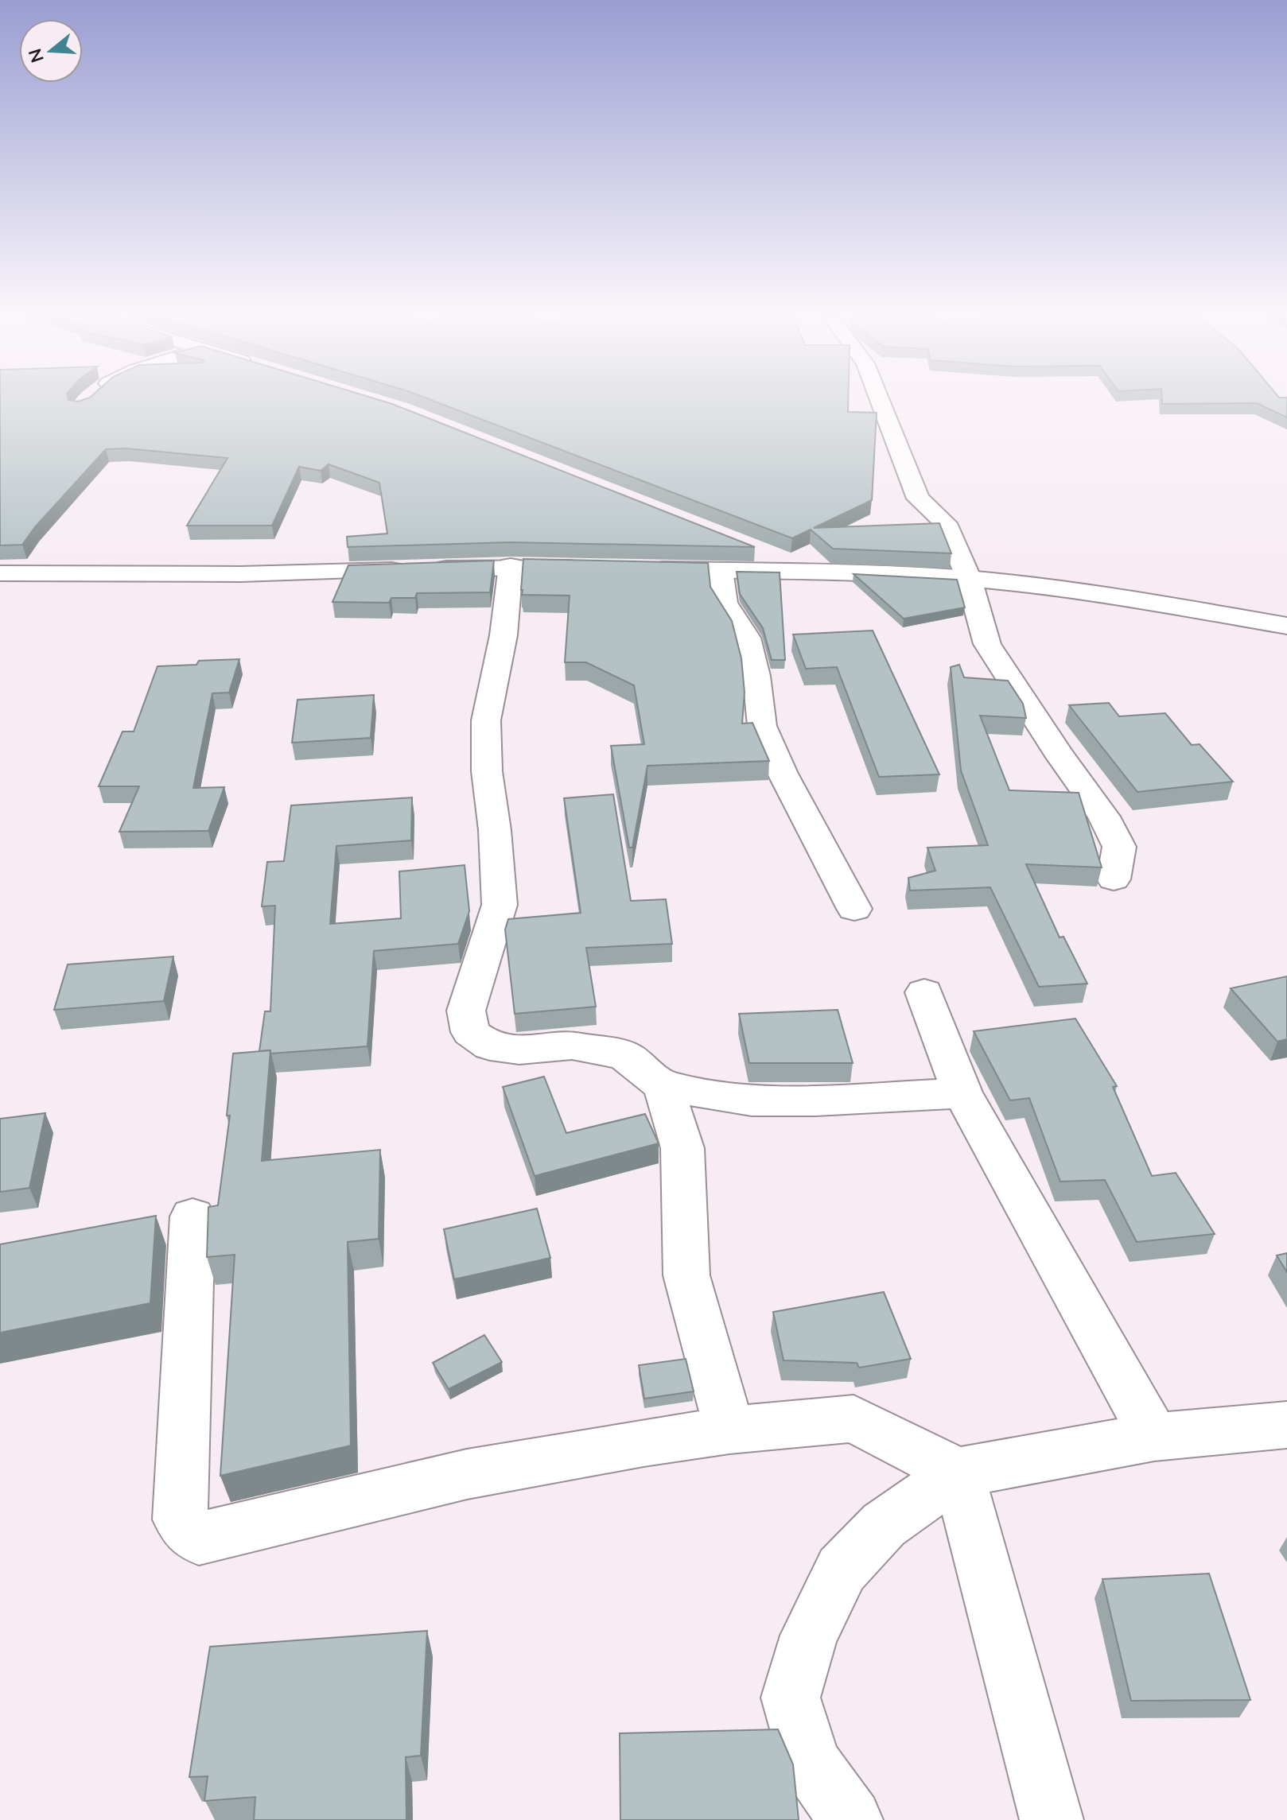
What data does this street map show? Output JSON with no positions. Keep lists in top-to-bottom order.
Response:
{
  "north": "left"
}
